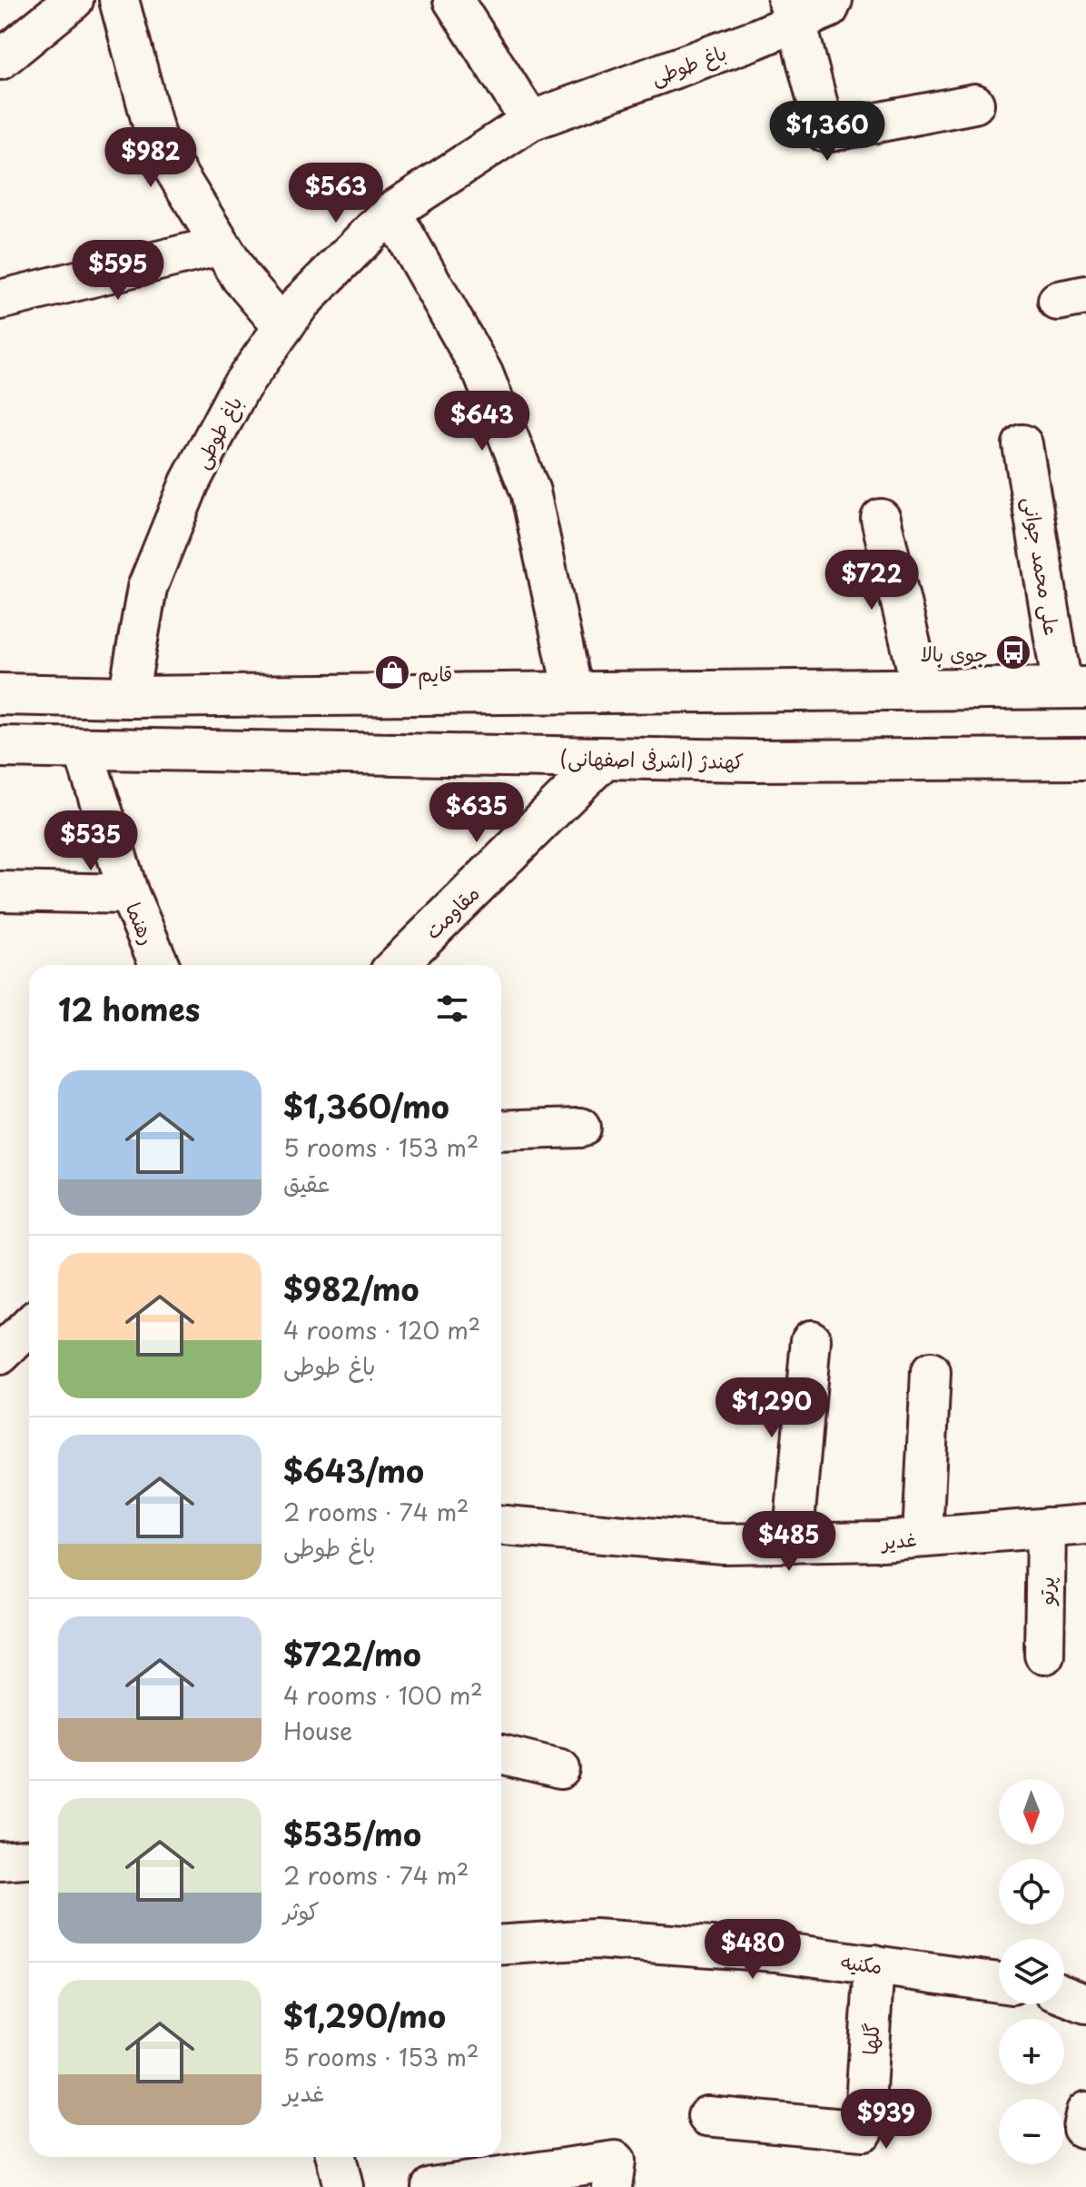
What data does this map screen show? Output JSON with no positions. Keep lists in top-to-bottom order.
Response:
{
  "streets": {
    "main road": ["کهندژ (اشرفی اصفهانی)"],
    "street": [
      "باغ طوطی",
      "علی محمد جوانی",
      "مقاومت",
      "رهنما",
      "غدیر",
      "پرتو",
      "مکنیه",
      "گلها"
    ]
  },
  "crossings": [
    ["کهندژ (اشرفی اصفهانی)", "مقاومت"],
    ["کهندژ (اشرفی اصفهانی)", "رهنما"],
    ["غدیر", "پرتو"],
    ["مکنیه", "گلها"]
  ],
  "places": {
    "bus stop": ["جوی بالا"],
    "shop": ["قایم"]
  },
  "north": "bottom",
  "page": {
    "price": [
      "$1,360",
      "$982",
      "$563",
      "$595",
      "$643",
      "$722",
      "$635",
      "$535",
      "$1,290",
      "$485",
      "$480",
      "$939"
    ],
    "heading": "12 homes",
    "list": [
      {
        "name": "$1,360/mo",
        "note": "5 rooms · 153 m² · عقیق"
      },
      {
        "name": "$982/mo",
        "note": "4 rooms · 120 m² · باغ طوطی"
      },
      {
        "name": "$643/mo",
        "note": "2 rooms · 74 m² · باغ طوطی"
      },
      {
        "name": "$722/mo",
        "note": "4 rooms · 100 m² · House"
      },
      {
        "name": "$535/mo",
        "note": "2 rooms · 74 m² · کوثر"
      },
      {
        "name": "$1,290/mo",
        "note": "5 rooms · 153 m² · غدیر"
      }
    ],
    "map_buttons": ["+", "−"]
  }
}
